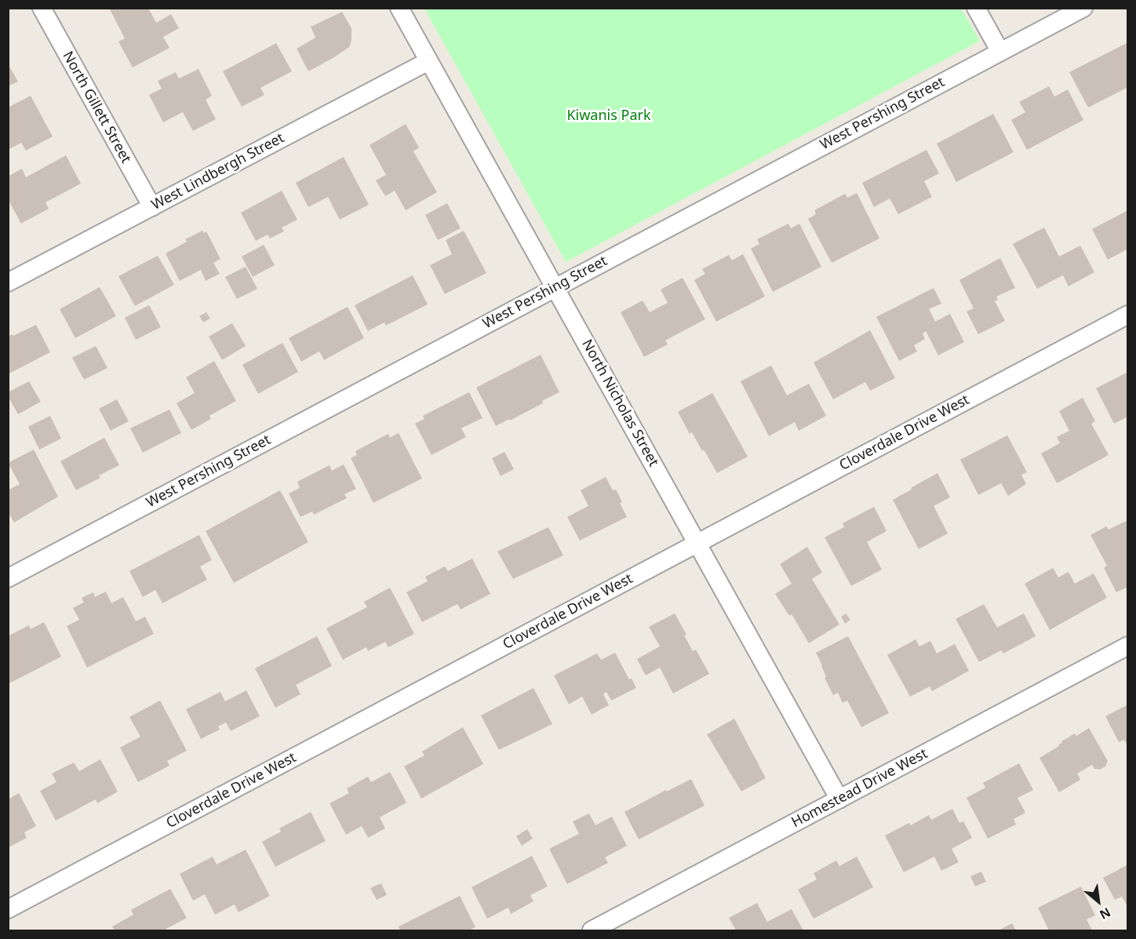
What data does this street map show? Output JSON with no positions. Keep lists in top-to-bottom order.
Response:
{
  "streets": {
    "street": [
      "North Gillett Street",
      "West Pershing Street",
      "West Lindbergh Street",
      "North Nicholas Street",
      "Cloverdale Drive West",
      "Homestead Drive West"
    ]
  },
  "crossings": [
    ["North Gillett Street", "West Lindbergh Street"],
    ["West Pershing Street", "North Nicholas Street"],
    ["West Lindbergh Street", "North Nicholas Street"],
    ["North Nicholas Street", "Cloverdale Drive West"],
    ["North Nicholas Street", "Homestead Drive West"]
  ],
  "parks": ["Kiwanis Park"],
  "north": "bottom right"
}
